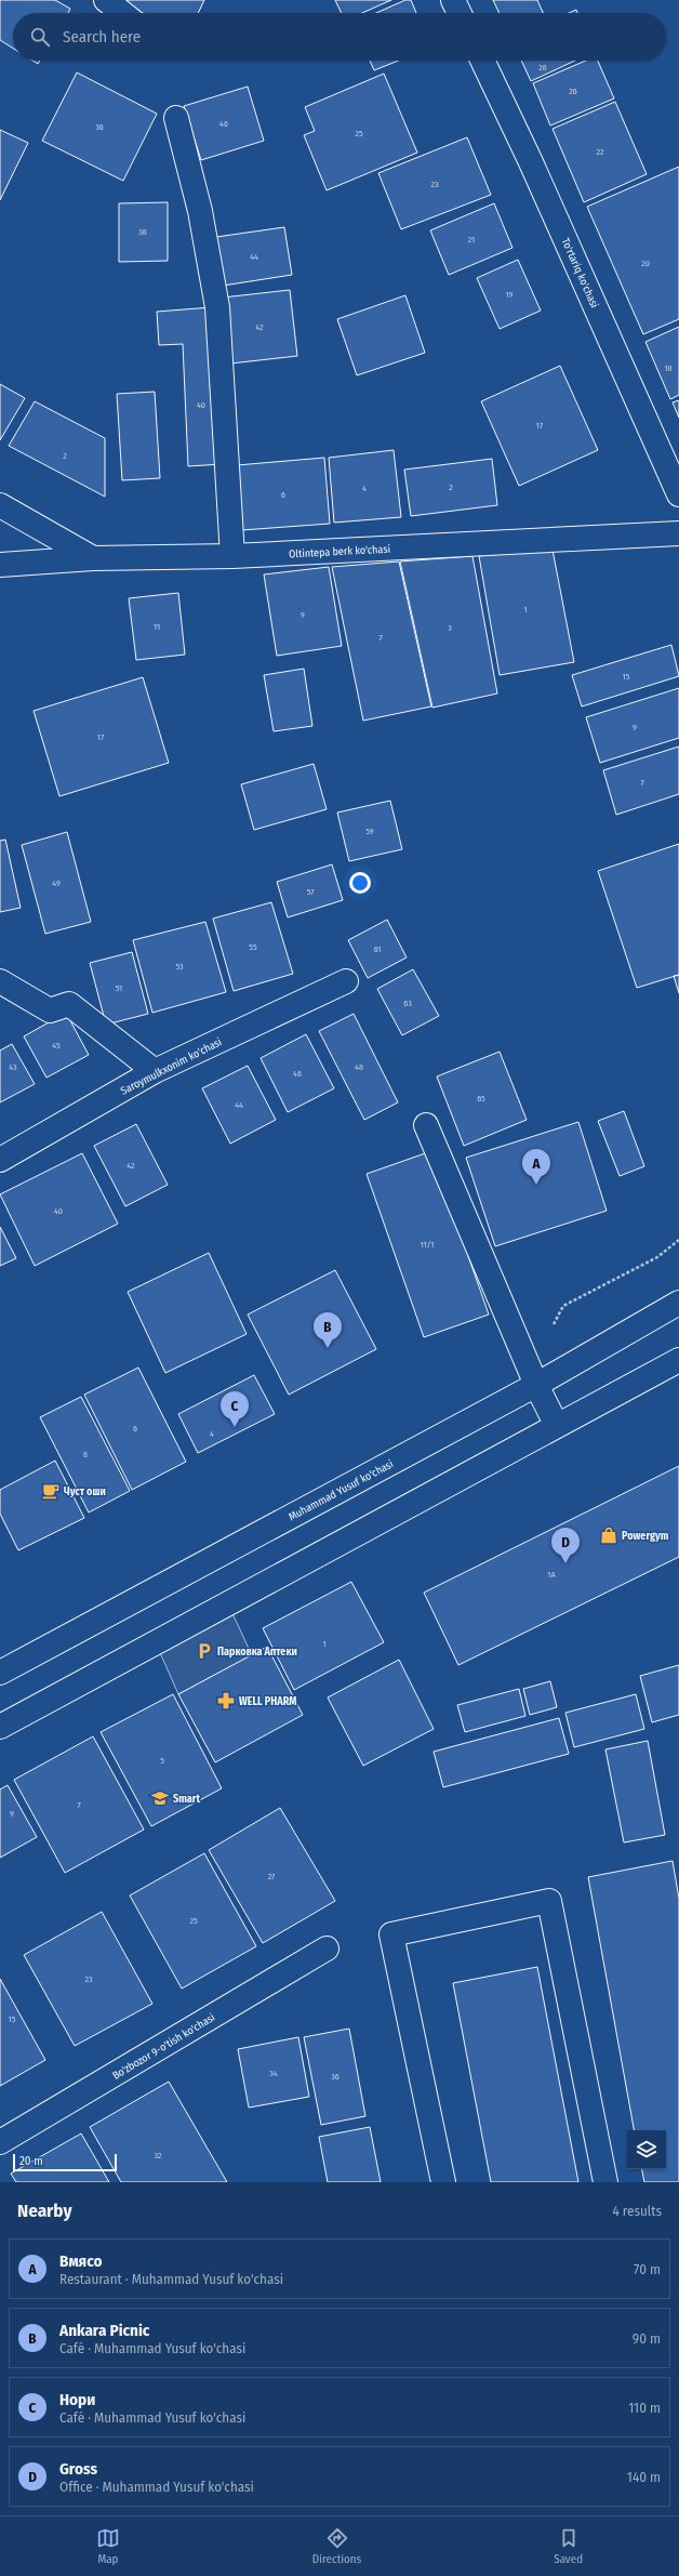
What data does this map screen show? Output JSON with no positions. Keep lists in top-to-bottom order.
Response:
{
  "streets": {
    "street": [
      "To'rtariq ko'chasi",
      "Oltintepa berk ko'chasi",
      "Saroymulkxonim ko'chasi",
      "Muhammad Yusuf ko'chasi",
      "Bo'zbozor 9-o'tish ko'chasi"
    ]
  },
  "places": {
    "cafe": ["Чуст оши"],
    "shop": ["Powergym"],
    "parking": ["Парковка Аптеки"],
    "pharmacy": ["WELL PHARM"],
    "school or university": ["Smart"]
  },
  "house_numbers": [
    "28",
    "26",
    "46",
    "36",
    "25",
    "22",
    "23",
    "38",
    "21",
    "44",
    "20",
    "19",
    "42",
    "18",
    "40",
    "17",
    "2",
    "2",
    "4",
    "6",
    "1",
    "9",
    "11",
    "3",
    "7",
    "15",
    "9",
    "17",
    "7",
    "59",
    "49",
    "57",
    "55",
    "61",
    "53",
    "51",
    "63",
    "45",
    "43",
    "48",
    "46",
    "65",
    "44",
    "42",
    "40",
    "11/1",
    "6",
    "4",
    "8",
    "1А",
    "1",
    "5",
    "7",
    "9",
    "27",
    "25",
    "23",
    "15",
    "34",
    "36",
    "32"
  ],
  "scale_bar": "20 m",
  "page": {
    "search": "Search here",
    "pins": [
      "A",
      "B",
      "C",
      "D"
    ],
    "scale": "20 m",
    "heading": ["Nearby", "4 results"],
    "list": [
      {
        "mark": "A",
        "name": "Вмясо",
        "note": "Restaurant · Muhammad Yusuf ko'chasi",
        "value": "70 m"
      },
      {
        "mark": "B",
        "name": "Ankara Picnic",
        "note": "Café · Muhammad Yusuf ko'chasi",
        "value": "90 m"
      },
      {
        "mark": "C",
        "name": "Нори",
        "note": "Café · Muhammad Yusuf ko'chasi",
        "value": "110 m"
      },
      {
        "mark": "D",
        "name": "Gross",
        "note": "Office · Muhammad Yusuf ko'chasi",
        "value": "140 m"
      }
    ],
    "nav": ["Map", "Directions", "Saved"]
  }
}
